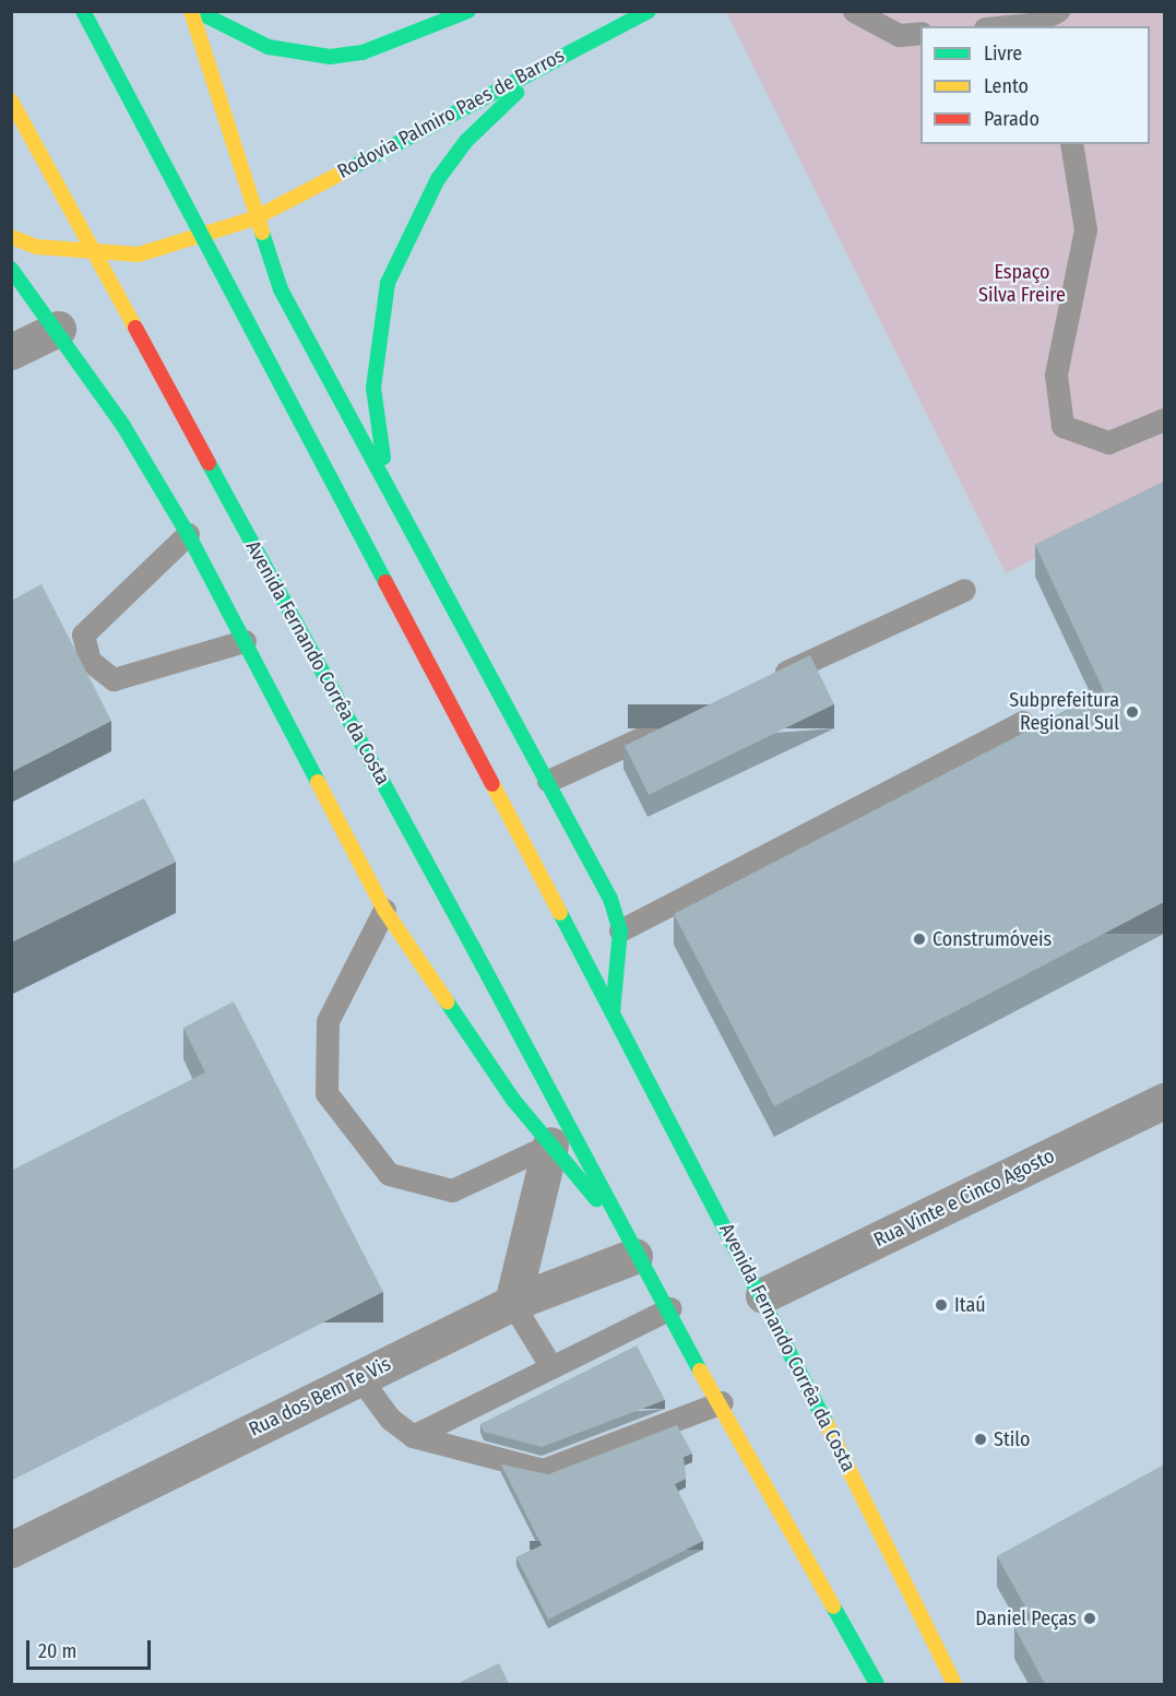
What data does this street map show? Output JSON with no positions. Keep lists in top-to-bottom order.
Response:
{
  "streets": {
    "main road": ["Rodovia Palmiro Paes de Barros", "Avenida Fernando Corrêa da Costa"],
    "street": ["Rua Vinte e Cinco Agosto", "Rua dos Bem Te Vis"]
  },
  "crossings": [
    ["Avenida Fernando Corrêa da Costa", "Rua Vinte e Cinco Agosto"],
    ["Avenida Fernando Corrêa da Costa", "Rua dos Bem Te Vis"]
  ],
  "parks": ["Espaço Silva Freire"],
  "places": [
    "Subprefeitura Regional Sul",
    "Construmóveis",
    "Itaú",
    "Stilo",
    "Daniel Peças"
  ],
  "legend": ["Livre", "Lento", "Parado"],
  "scale_bar": "20 m"
}
